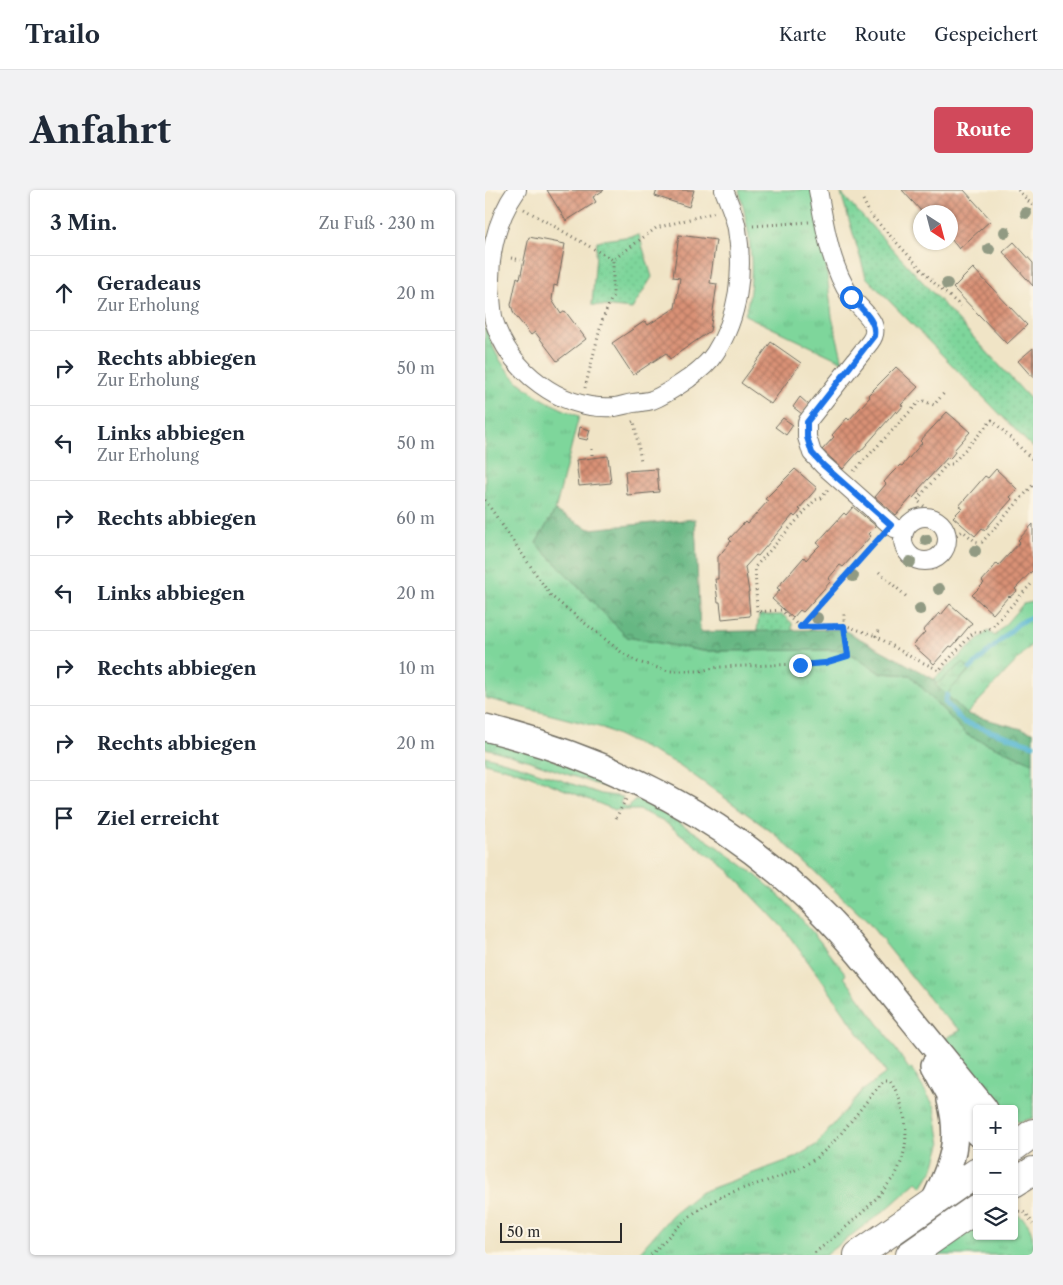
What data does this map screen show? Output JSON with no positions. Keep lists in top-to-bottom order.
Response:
{
  "scale_bar": "50 m",
  "north": "bottom right",
  "page": {
    "header": "Trailo",
    "nav": ["Karte", "Route", "Gespeichert"],
    "buttons": "Route",
    "title": "Anfahrt",
    "heading": ["3 Min.", "Zu Fuß · 230 m"],
    "list": [
      ["Geradeaus", "Zur Erholung", "20 m"],
      ["Rechts abbiegen", "Zur Erholung", "50 m"],
      ["Links abbiegen", "Zur Erholung", "50 m"],
      ["Rechts abbiegen", "60 m"],
      ["Links abbiegen", "20 m"],
      ["Rechts abbiegen", "10 m"],
      ["Rechts abbiegen", "20 m"],
      "Ziel erreicht"
    ],
    "map_buttons": ["+", "−"],
    "scale": "50 m"
  }
}
